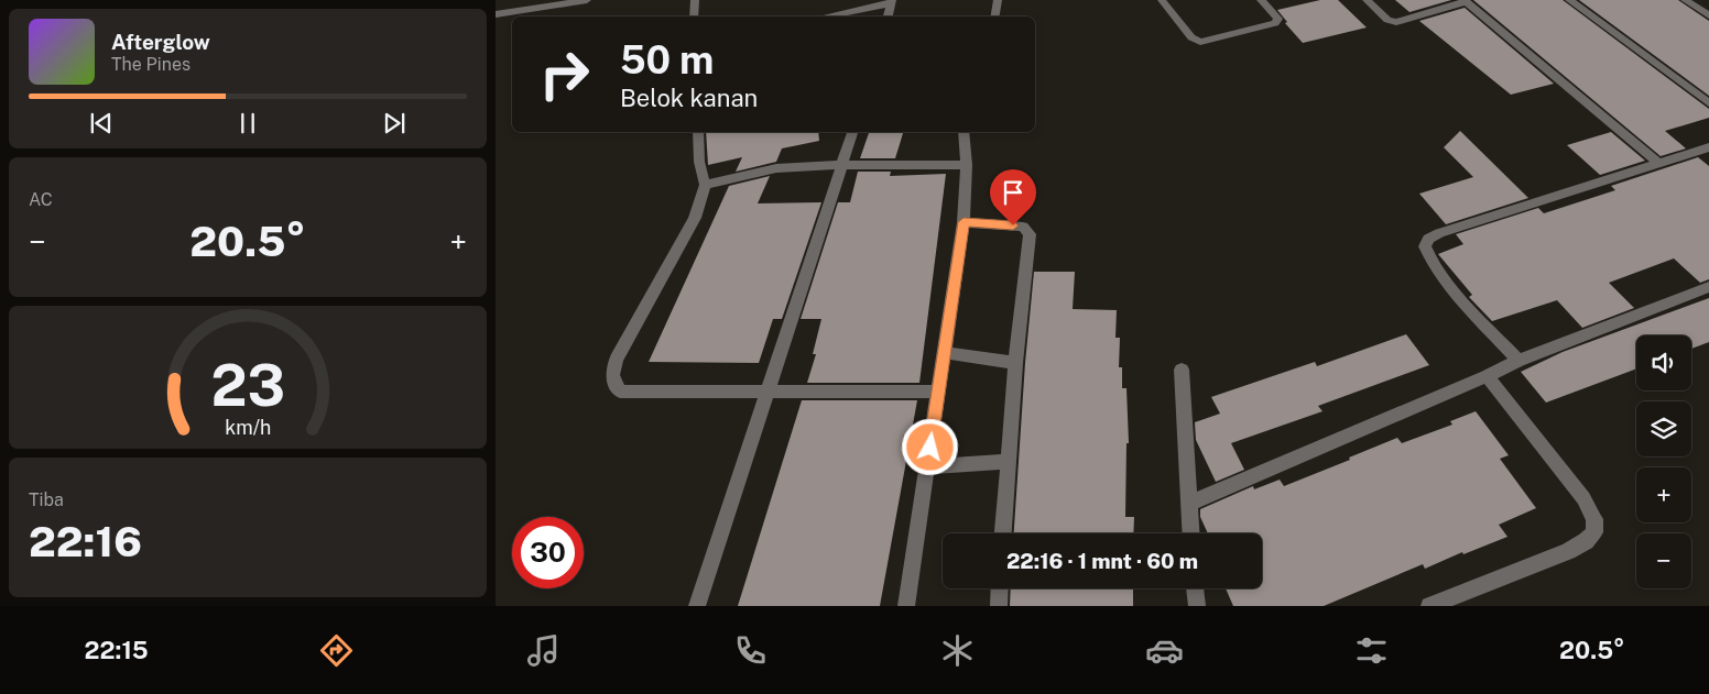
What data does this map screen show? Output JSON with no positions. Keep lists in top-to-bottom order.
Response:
{
  "page": {
    "turn": ["50 m", "Belok kanan"],
    "song": ["Afterglow", "The Pines"],
    "tile": [
      "AC",
      ["Tiba", "22:16"]
    ],
    "heat": ["−", "20.5°", "+"],
    "map_buttons": ["+", "−"],
    "limit": "30",
    "trip": "22:16 · 1 mnt · 60 m",
    "tabs": ["22:15", "20.5°"],
    "gauge": ["23", "km/h"]
  }
}
